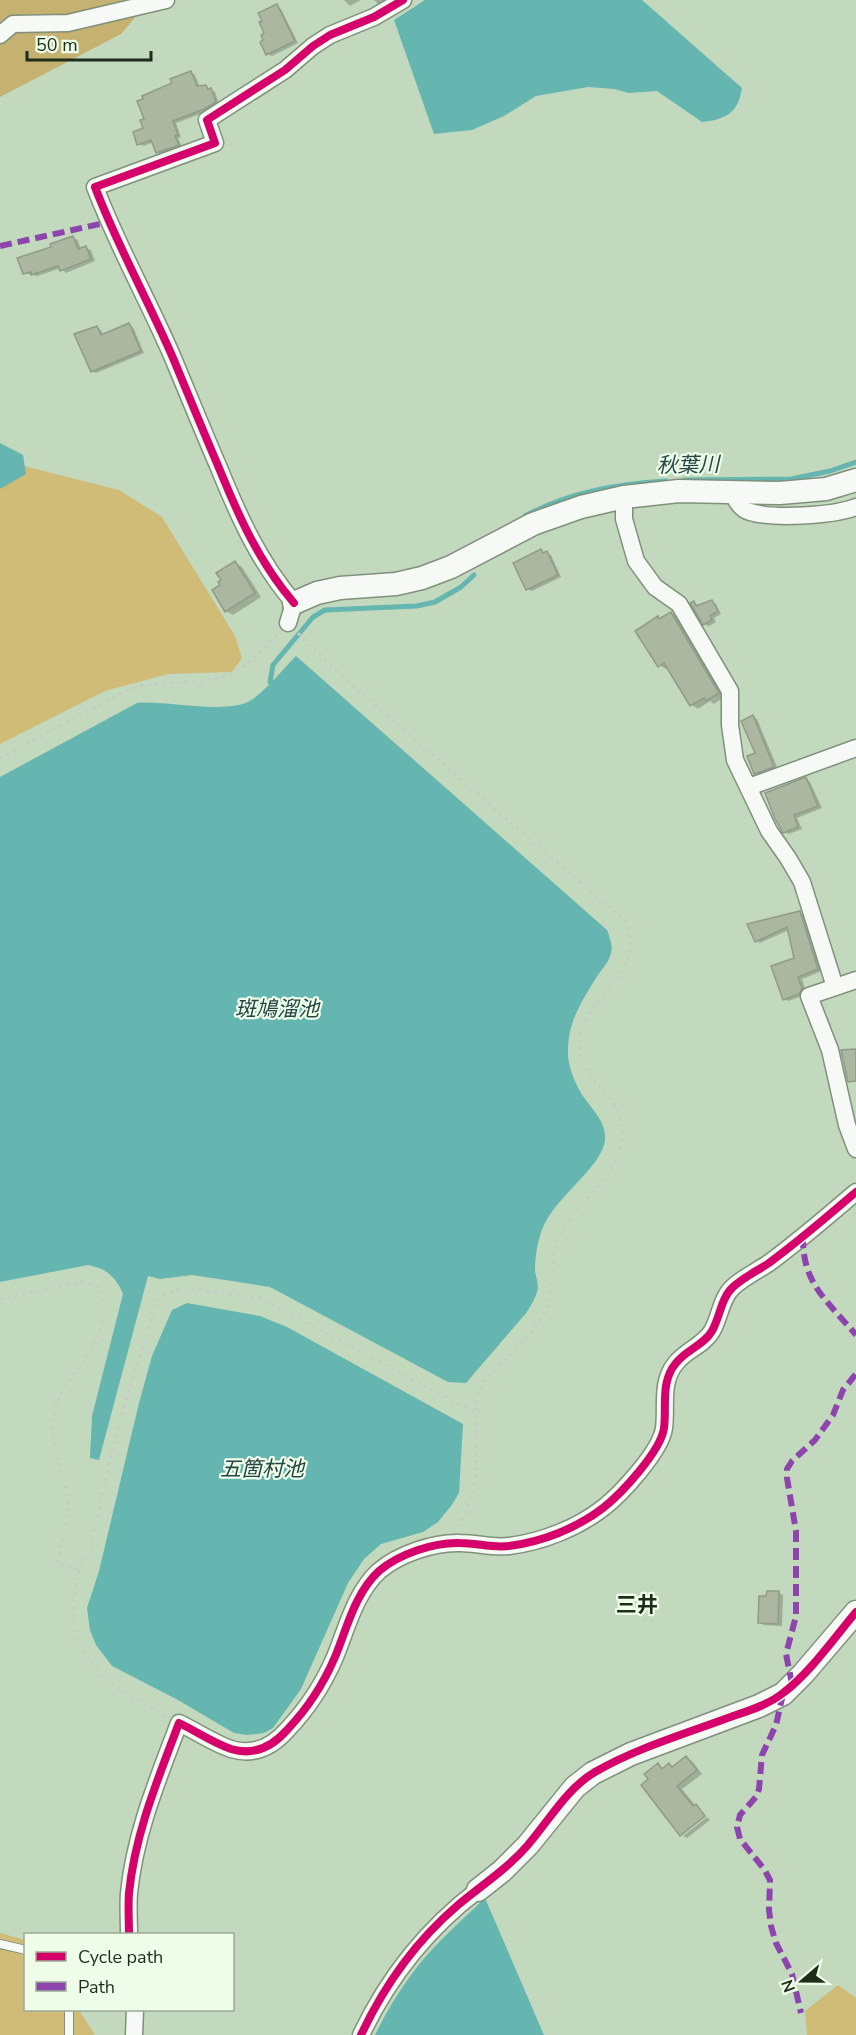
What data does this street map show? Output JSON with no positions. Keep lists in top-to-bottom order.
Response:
{
  "districts": ["三井"],
  "water": ["秋葉川", "斑鳩溜池", "五箇村池"],
  "legend": ["Cycle path", "Path"],
  "scale_bar": "50 m",
  "north": "left"
}
